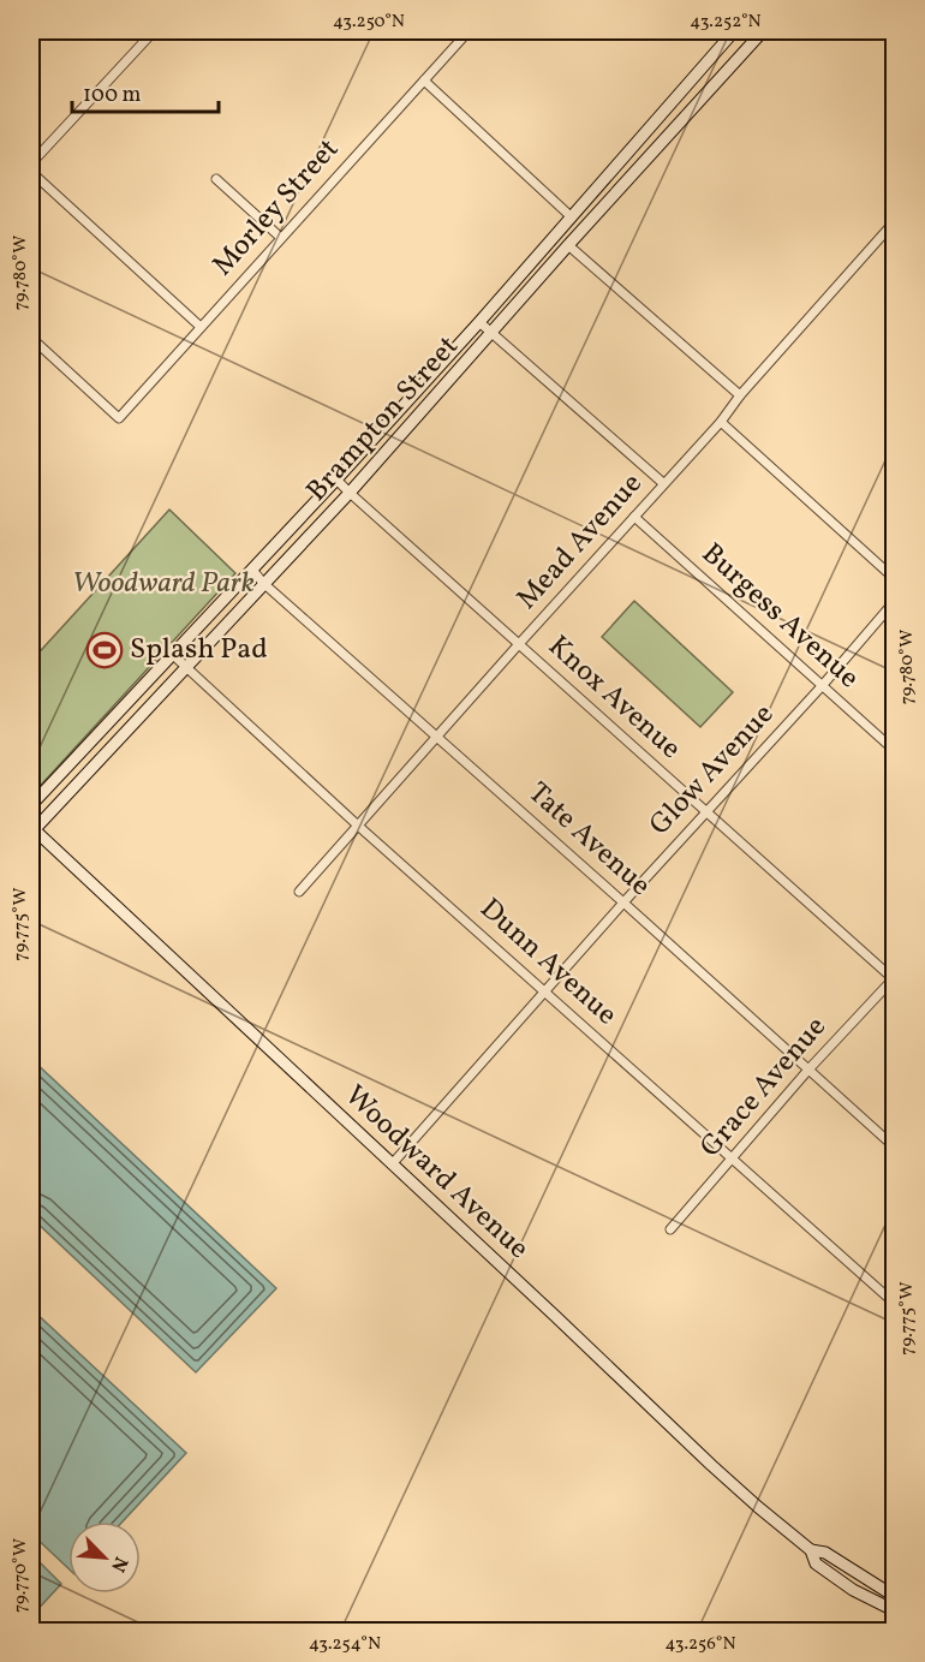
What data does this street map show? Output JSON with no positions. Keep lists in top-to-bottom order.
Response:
{
  "streets": {
    "street": [
      "Morley Street",
      "Brampton Street",
      "Mead Avenue",
      "Burgess Avenue",
      "Knox Avenue",
      "Glow Avenue",
      "Tate Avenue",
      "Dunn Avenue",
      "Grace Avenue",
      "Woodward Avenue"
    ]
  },
  "crossings": [
    ["Brampton Street", "Knox Avenue"],
    ["Brampton Street", "Tate Avenue"],
    ["Brampton Street", "Dunn Avenue"],
    ["Brampton Street", "Woodward Avenue"],
    ["Mead Avenue", "Burgess Avenue"],
    ["Mead Avenue", "Knox Avenue"],
    ["Mead Avenue", "Tate Avenue"],
    ["Mead Avenue", "Dunn Avenue"],
    ["Burgess Avenue", "Glow Avenue"],
    ["Knox Avenue", "Glow Avenue"],
    ["Knox Avenue", "Grace Avenue"],
    ["Glow Avenue", "Tate Avenue"],
    ["Glow Avenue", "Dunn Avenue"],
    ["Glow Avenue", "Woodward Avenue"],
    ["Tate Avenue", "Grace Avenue"],
    ["Dunn Avenue", "Grace Avenue"]
  ],
  "parks": ["Woodward Park"],
  "places": {
    "sports": ["Splash Pad"]
  },
  "scale_bar": "100 m",
  "north": "bottom right",
  "coordinates": [
    "43.250°N",
    "43.252°N",
    "79.780°W",
    "79.775°W",
    "79.770°W",
    "43.254°N",
    "43.256°N"
  ]
}
